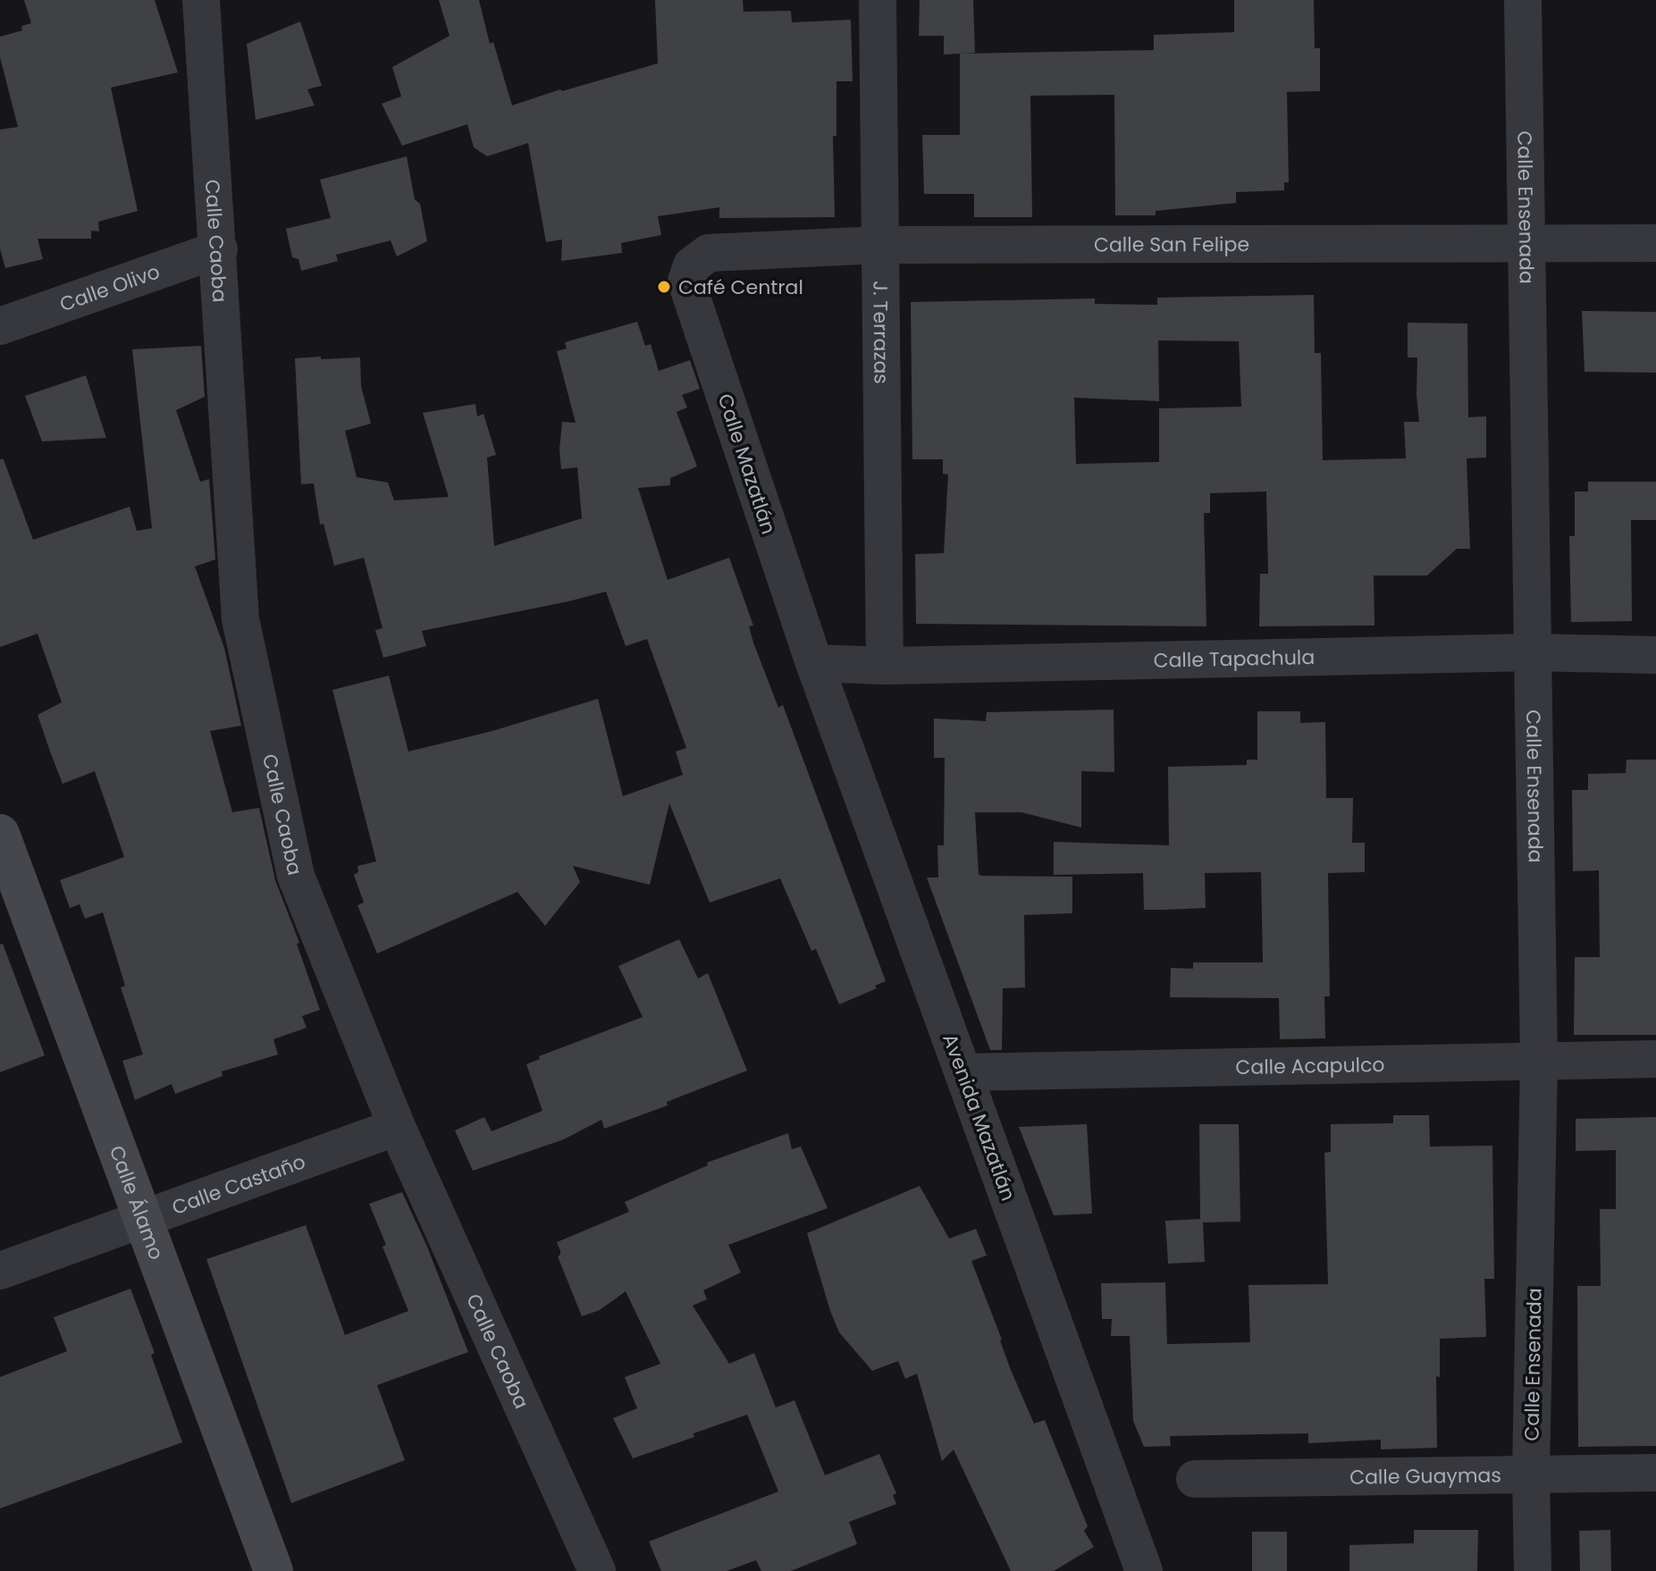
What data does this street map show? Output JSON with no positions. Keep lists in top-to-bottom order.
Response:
{
  "streets": {
    "main road": ["Calle Álamo"],
    "street": [
      "Calle Ensenada",
      "Calle Caoba",
      "Calle San Felipe",
      "Calle Olivo",
      "J. Terrazas",
      "Calle Mazatlán",
      "Calle Tapachula",
      "Calle Acapulco",
      "Avenida Mazatlán",
      "Calle Castaño",
      "Calle Guaymas"
    ]
  },
  "crossings": [
    ["Calle Ensenada", "Calle San Felipe"],
    ["Calle Ensenada", "Calle Tapachula"],
    ["Calle Ensenada", "Calle Acapulco"],
    ["Calle Ensenada", "Calle Guaymas"],
    ["Calle Caoba", "Calle Olivo"],
    ["Calle Caoba", "Calle Castaño"],
    ["Calle San Felipe", "J. Terrazas"],
    ["Calle San Felipe", "Calle Mazatlán"],
    ["J. Terrazas", "Calle Tapachula"],
    ["Calle Mazatlán", "Calle Tapachula"],
    ["Calle Mazatlán", "Avenida Mazatlán"],
    ["Calle Tapachula", "Avenida Mazatlán"],
    ["Calle Acapulco", "Avenida Mazatlán"],
    ["Calle Castaño", "Calle Álamo"]
  ],
  "places": ["Café Central"]
}
